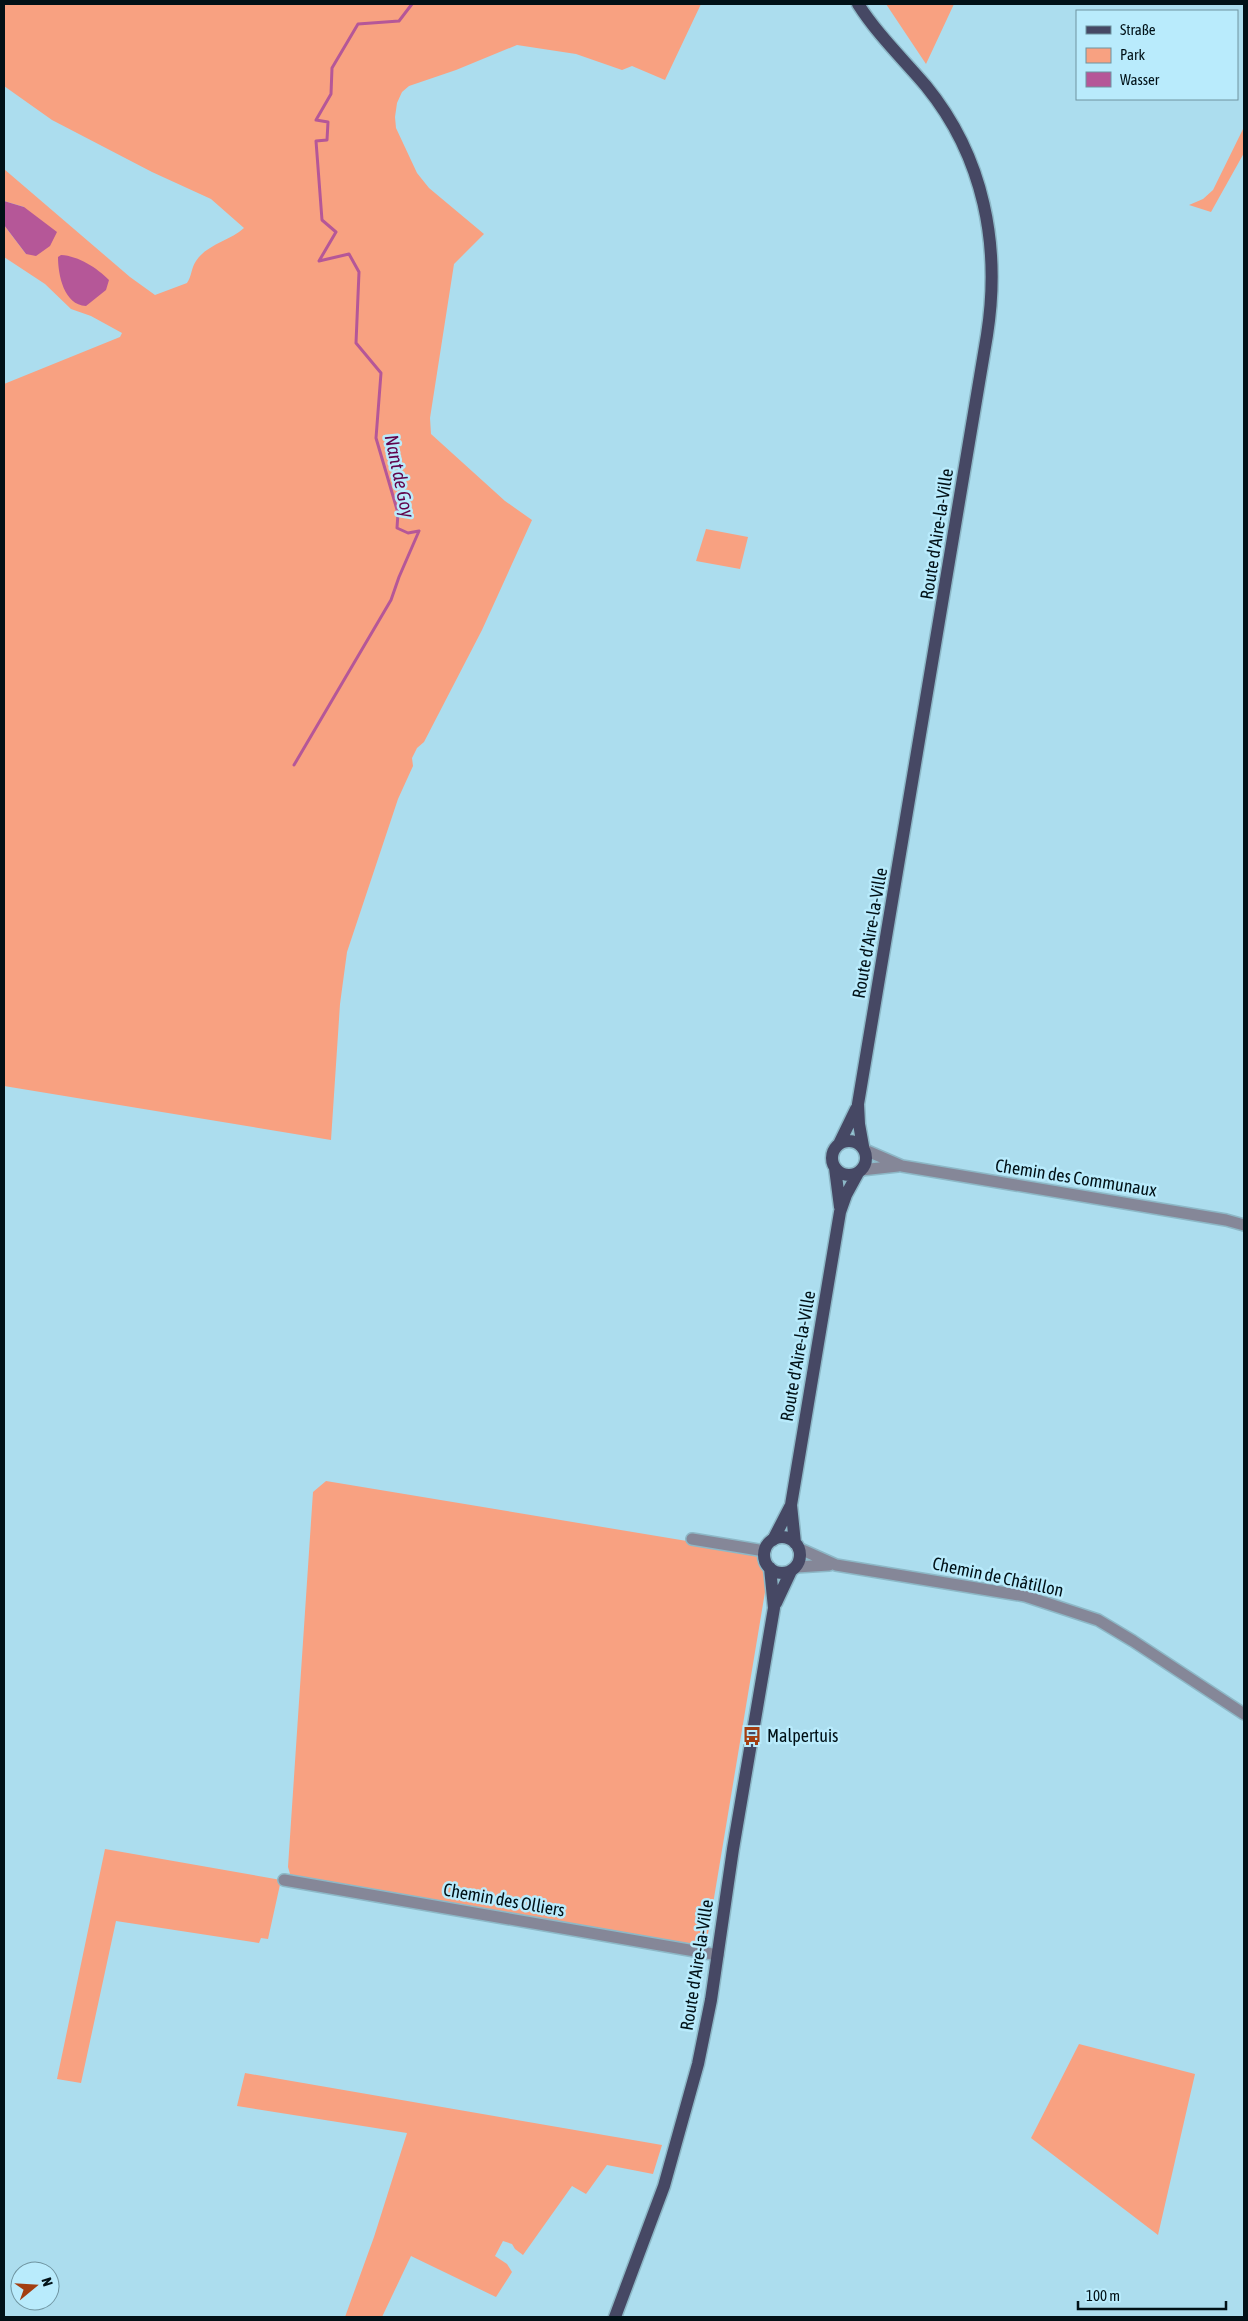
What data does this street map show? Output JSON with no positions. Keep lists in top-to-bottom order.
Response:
{
  "streets": {
    "main road": ["Route d'Aire-la-Ville"],
    "street": ["Chemin des Communaux", "Chemin de Châtillon", "Chemin des Olliers"]
  },
  "crossings": [
    ["Route d'Aire-la-Ville", "Chemin des Communaux"],
    ["Route d'Aire-la-Ville", "Chemin de Châtillon"],
    ["Route d'Aire-la-Ville", "Chemin des Olliers"]
  ],
  "water": ["Nant de Goy"],
  "places": {
    "bus stop": ["Malpertuis"]
  },
  "legend": ["Straße", "Park", "Wasser"],
  "scale_bar": "100 m",
  "north": "right"
}
